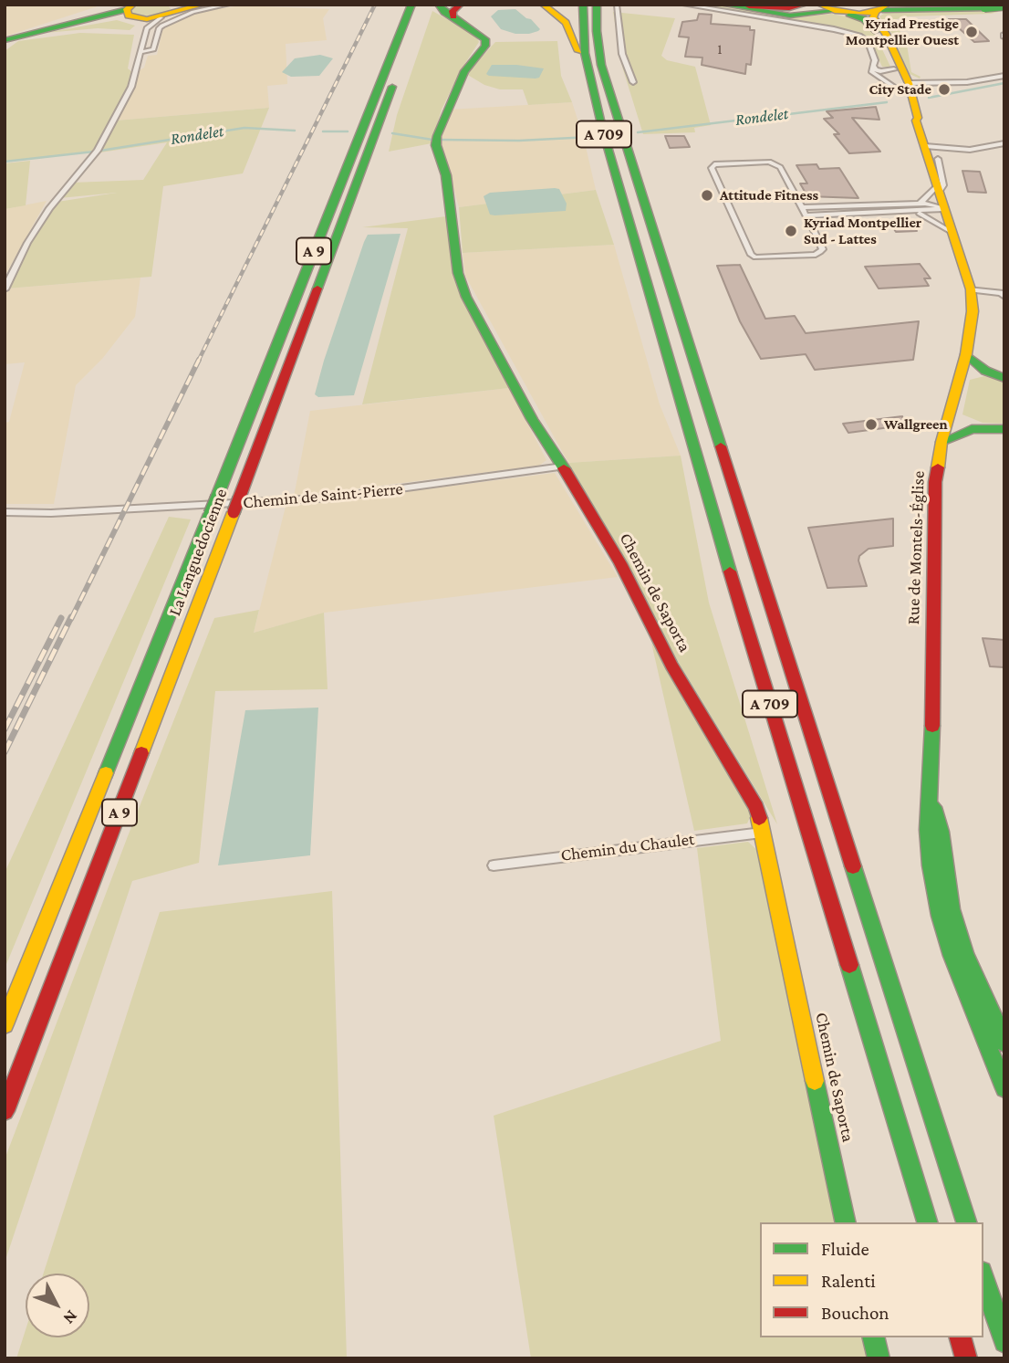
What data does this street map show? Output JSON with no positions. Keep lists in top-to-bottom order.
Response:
{
  "streets": {
    "main road": [
      "A 709",
      "A 9",
      "Rue de Montels-Église",
      "La Languedocienne",
      "Chemin de Saporta"
    ],
    "street": ["Chemin de Saint-Pierre", "Chemin du Chaulet"]
  },
  "crossings": [
    ["Chemin de Saint-Pierre", "Chemin de Saporta"],
    ["Chemin de Saporta", "Chemin du Chaulet"]
  ],
  "water": ["Rondelet"],
  "places": [
    "Kyriad Prestige Montpellier Ouest",
    "City Stade",
    "Attitude Fitness",
    "Kyriad Montpellier Sud - Lattes",
    "Wallgreen"
  ],
  "house_numbers": ["1"],
  "legend": ["Fluide", "Ralenti", "Bouchon"],
  "north": "bottom right"
}
